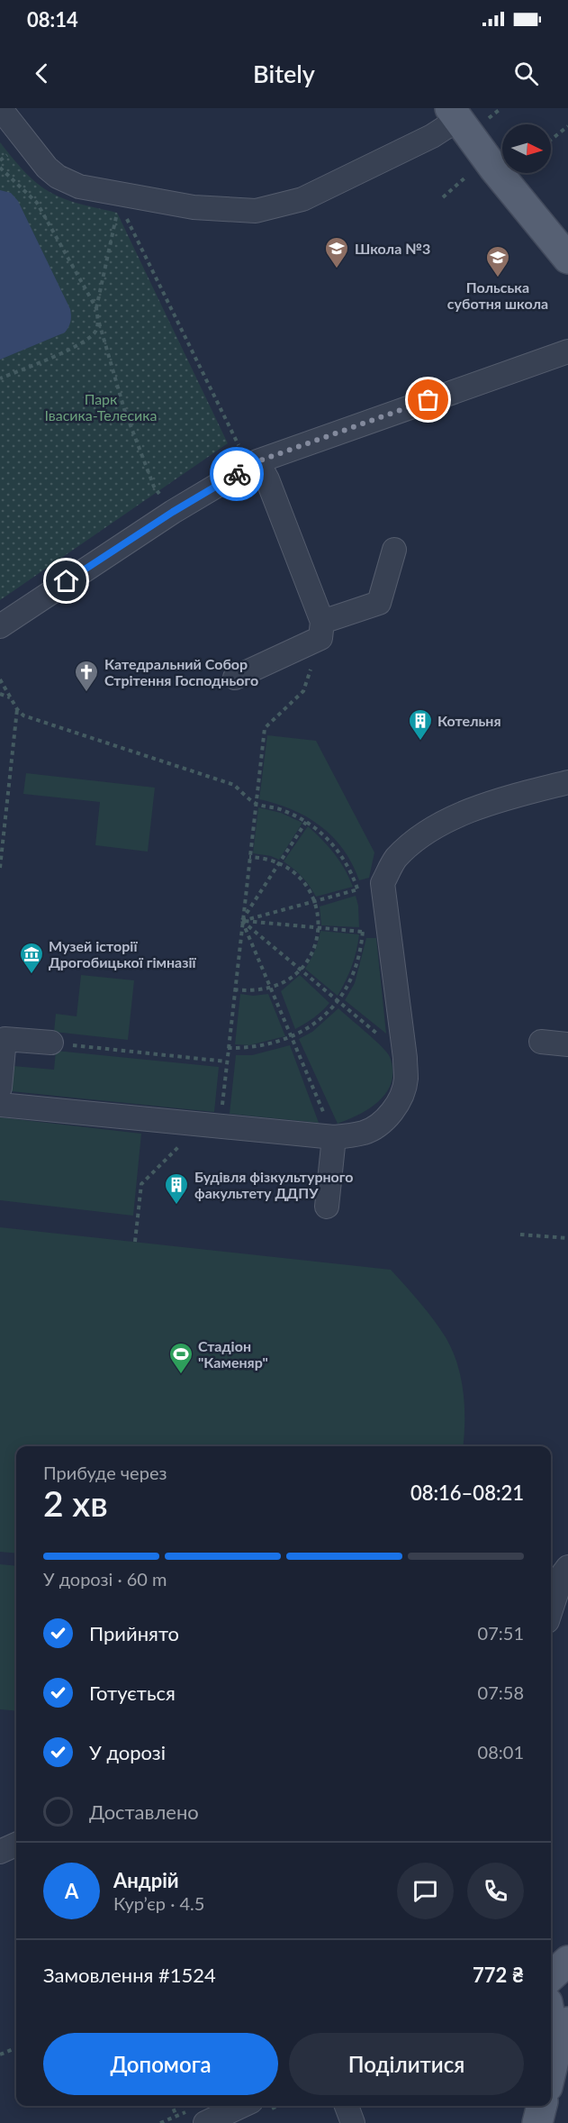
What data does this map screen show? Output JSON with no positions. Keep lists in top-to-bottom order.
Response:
{
  "parks": ["Парк Івасика-Телесика"],
  "places": {
    "school or university": ["Школа №3", "Польська суботня школа"],
    "church": ["Катедральний Собор Стрітення Господнього"],
    "building": ["Котельня", "Будівля фізкультурного факультету ДДПУ"],
    "museum": ["Музей історії Дрогобицької гімназії"],
    "sports": ["Стадіон \"Каменяр\""]
  },
  "north": "right",
  "page": {
    "status": "08:14",
    "header": "Bitely",
    "heading": ["2 хв", "Прибуде через", "08:16–08:21"],
    "panel": [
      "Андрій",
      "Кур’єр · 4.5",
      "Замовлення #1524",
      "772 ₴"
    ],
    "bar": "У дорозі · 60 m",
    "list": [
      ["Прийнято", "07:51"],
      ["Готується", "07:58"],
      ["У дорозі", "08:01"],
      "Доставлено"
    ],
    "round": "А",
    "buttons": ["Допомога", "Поділитися"]
  }
}
